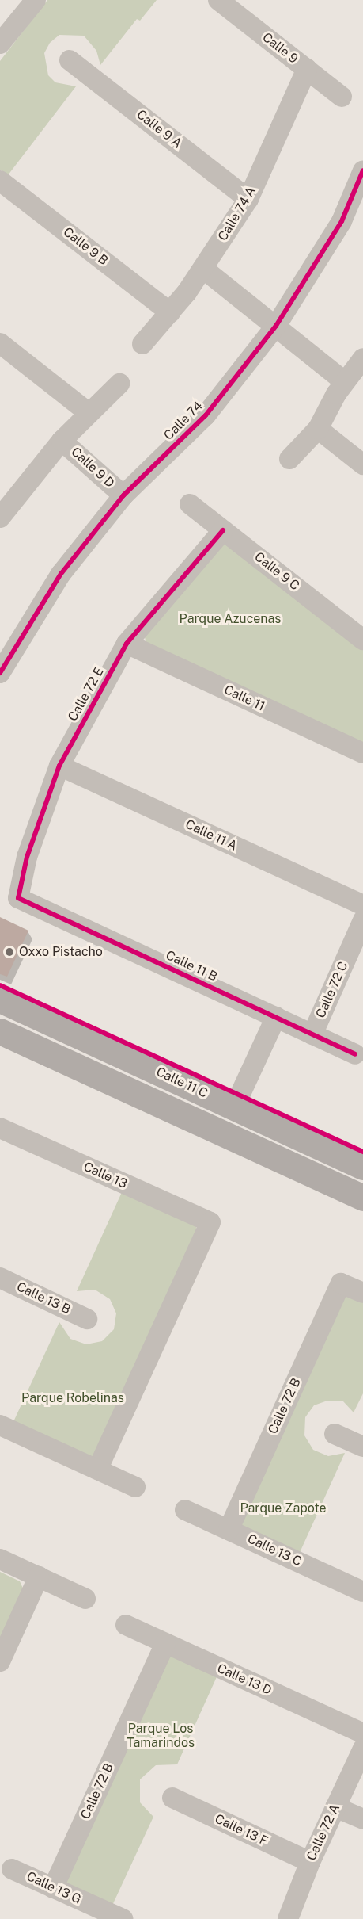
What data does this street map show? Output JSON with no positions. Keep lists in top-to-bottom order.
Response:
{
  "streets": {
    "main road": ["Calle 11 C"],
    "street": [
      "Calle 9",
      "Calle 9 A",
      "Calle 74 A",
      "Calle 9 B",
      "Calle 74",
      "Calle 9 D",
      "Calle 9 C",
      "Calle 72 E",
      "Calle 11",
      "Calle 11 A",
      "Calle 11 B",
      "Calle 72 C",
      "Calle 13",
      "Calle 13 B",
      "Calle 72 B",
      "Calle 13 C",
      "Calle 13 D",
      "Calle 13 F",
      "Calle 72 A",
      "Calle 13 G"
    ]
  },
  "crossings": [
    ["Calle 9", "Calle 74 A"],
    ["Calle 9 A", "Calle 74 A"],
    ["Calle 74 A", "Calle 9 B"],
    ["Calle 74", "Calle 9 D"],
    ["Calle 9 C", "Calle 72 E"],
    ["Calle 72 E", "Calle 11"],
    ["Calle 72 E", "Calle 11 A"],
    ["Calle 72 E", "Calle 11 B"],
    ["Calle 11 B", "Calle 72 C"],
    ["Calle 72 B", "Calle 13 C"],
    ["Calle 72 B", "Calle 13 D"],
    ["Calle 72 B", "Calle 13 G"],
    ["Calle 13 F", "Calle 72 A"]
  ],
  "parks": [
    "Parque Azucenas",
    "Parque Robelinas",
    "Parque Zapote",
    "Parque Los Tamarindos"
  ],
  "places": ["Oxxo Pistacho"]
}
